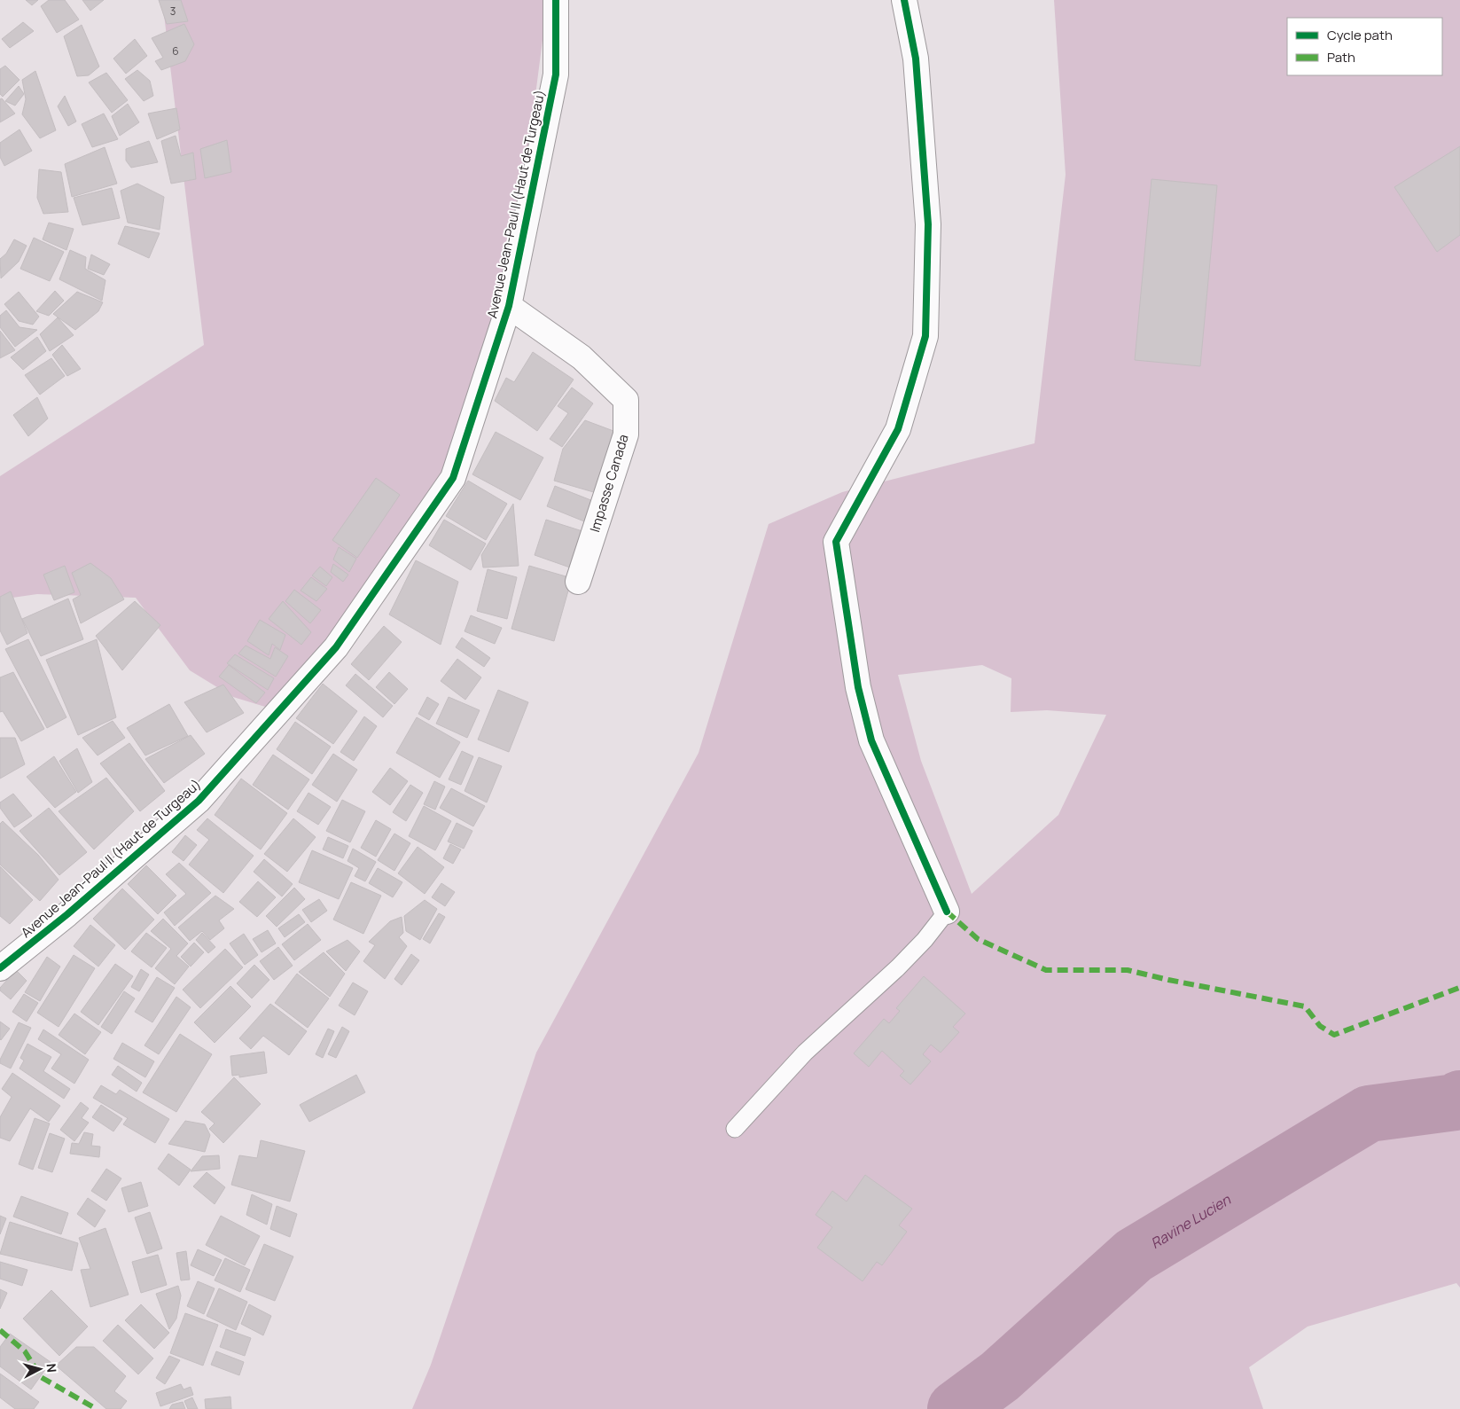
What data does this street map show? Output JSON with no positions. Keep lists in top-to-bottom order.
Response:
{
  "streets": {
    "street": ["Avenue Jean-Paul II (Haut de Turgeau)", "Impasse Canada"]
  },
  "crossings": [
    ["Avenue Jean-Paul II (Haut de Turgeau)", "Impasse Canada"]
  ],
  "water": ["Ravine Lucien"],
  "house_numbers": ["3", "6"],
  "legend": ["Cycle path", "Path"],
  "north": "right"
}
